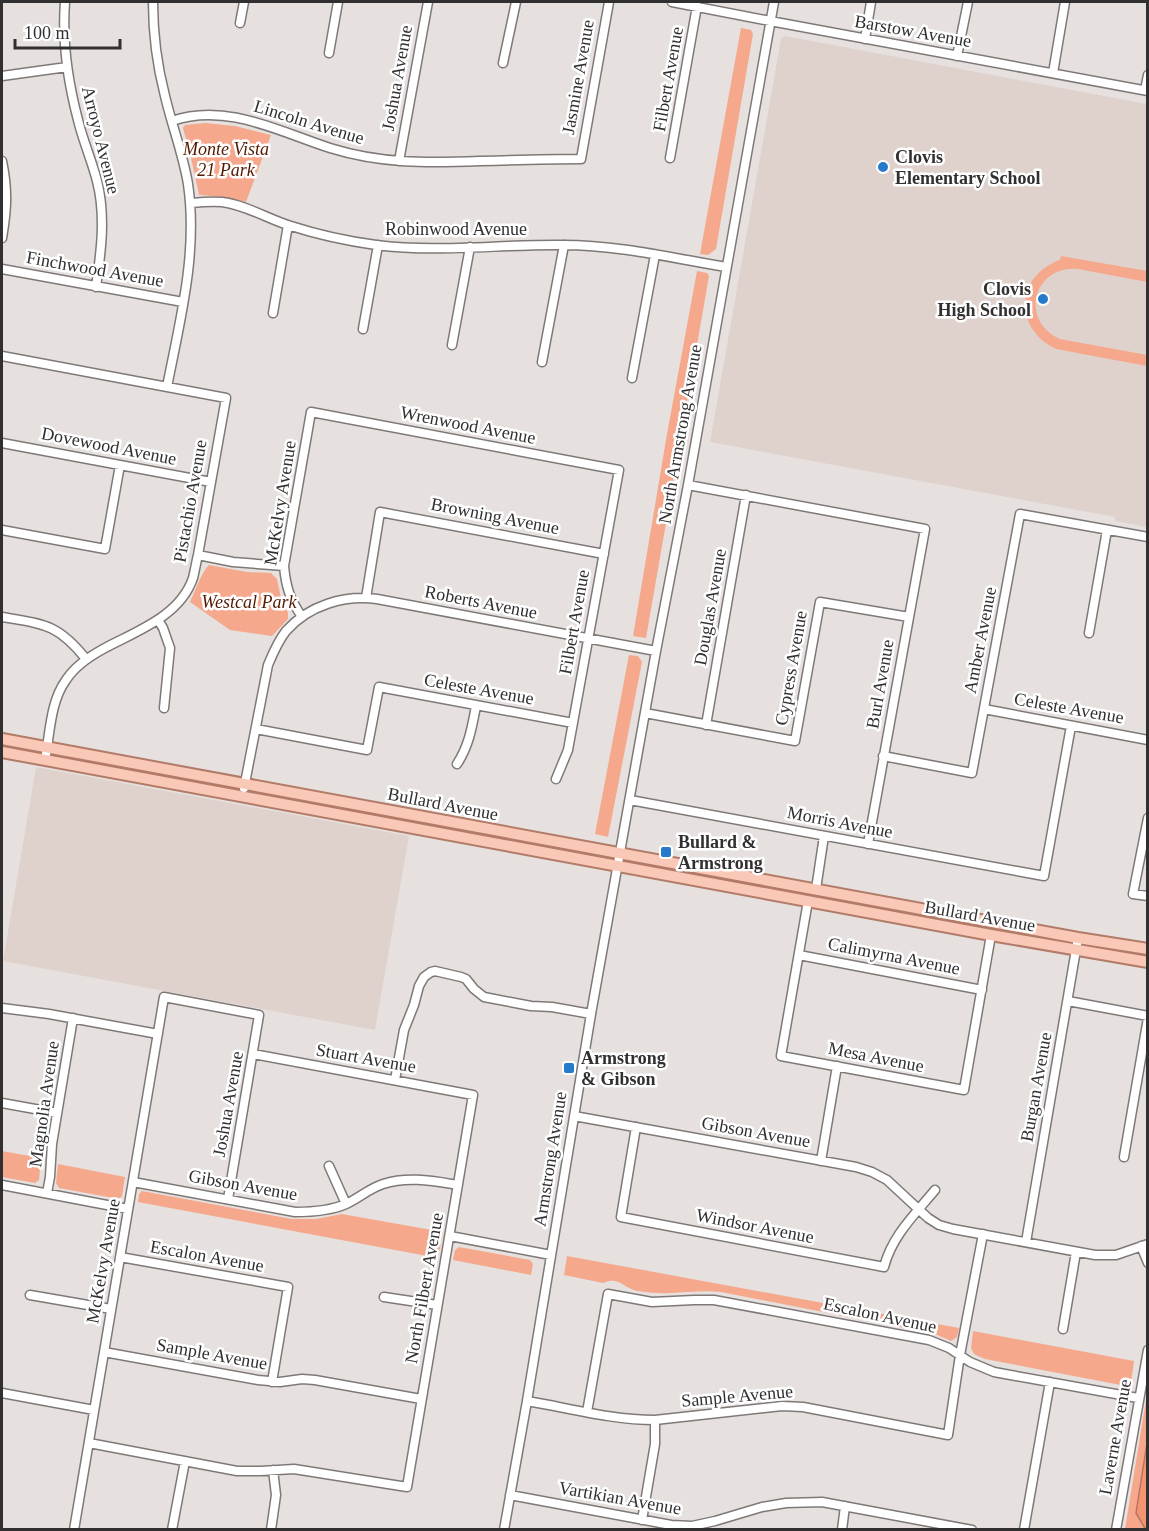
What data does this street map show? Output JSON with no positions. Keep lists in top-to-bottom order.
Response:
{
  "streets": {
    "main road": ["Bullard Avenue"],
    "street": [
      "Barstow Avenue",
      "Jasmine Avenue",
      "Joshua Avenue",
      "Filbert Avenue",
      "Lincoln Avenue",
      "Arroyo Avenue",
      "Robinwood Avenue",
      "Finchwood Avenue",
      "Wrenwood Avenue",
      "North Armstrong Avenue",
      "Dovewood Avenue",
      "Pistachio Avenue",
      "McKelvy Avenue",
      "Browning Avenue",
      "Roberts Avenue",
      "Douglas Avenue",
      "Amber Avenue",
      "Cypress Avenue",
      "Burl Avenue",
      "Celeste Avenue",
      "Morris Avenue",
      "Calimyrna Avenue",
      "Mesa Avenue",
      "Stuart Avenue",
      "Burgan Avenue",
      "Magnolia Avenue",
      "Gibson Avenue",
      "Armstrong Avenue",
      "Windsor Avenue",
      "Escalon Avenue",
      "North Filbert Avenue",
      "Sample Avenue",
      "Laverne Avenue",
      "Vartikian Avenue"
    ]
  },
  "crossings": [
    ["Barstow Avenue", "Filbert Avenue"],
    ["Barstow Avenue", "North Armstrong Avenue"],
    ["Jasmine Avenue", "Lincoln Avenue"],
    ["Joshua Avenue", "Lincoln Avenue"],
    ["Joshua Avenue", "McKelvy Avenue"],
    ["Joshua Avenue", "Stuart Avenue"],
    ["Joshua Avenue", "Gibson Avenue"],
    ["Filbert Avenue", "Wrenwood Avenue"],
    ["Filbert Avenue", "Browning Avenue"],
    ["Filbert Avenue", "Roberts Avenue"],
    ["Filbert Avenue", "Celeste Avenue"],
    ["Arroyo Avenue", "Finchwood Avenue"],
    ["Robinwood Avenue", "North Armstrong Avenue"],
    ["Wrenwood Avenue", "McKelvy Avenue"],
    ["North Armstrong Avenue", "Roberts Avenue"],
    ["North Armstrong Avenue", "Bullard Avenue"],
    ["North Armstrong Avenue", "Morris Avenue"],
    ["North Armstrong Avenue", "Armstrong Avenue"],
    ["Dovewood Avenue", "Pistachio Avenue"],
    ["Pistachio Avenue", "Bullard Avenue"],
    ["McKelvy Avenue", "Roberts Avenue"],
    ["McKelvy Avenue", "Gibson Avenue"],
    ["McKelvy Avenue", "Escalon Avenue"],
    ["McKelvy Avenue", "Sample Avenue"],
    ["Browning Avenue", "Roberts Avenue"],
    ["Douglas Avenue", "Cypress Avenue"],
    ["Douglas Avenue", "Burl Avenue"],
    ["Amber Avenue", "Burl Avenue"],
    ["Amber Avenue", "Celeste Avenue"],
    ["Cypress Avenue", "Burl Avenue"],
    ["Burl Avenue", "Morris Avenue"],
    ["Celeste Avenue", "Morris Avenue"],
    ["Bullard Avenue", "Burgan Avenue"],
    ["Bullard Avenue", "Armstrong Avenue"],
    ["Calimyrna Avenue", "Mesa Avenue"],
    ["Stuart Avenue", "North Filbert Avenue"],
    ["Burgan Avenue", "Gibson Avenue"],
    ["Gibson Avenue", "Armstrong Avenue"],
    ["Gibson Avenue", "Windsor Avenue"],
    ["Gibson Avenue", "North Filbert Avenue"],
    ["Armstrong Avenue", "Sample Avenue"],
    ["Escalon Avenue", "Sample Avenue"],
    ["Escalon Avenue", "Laverne Avenue"],
    ["North Filbert Avenue", "Sample Avenue"]
  ],
  "parks": ["Monte Vista 21 Park", "Westcal Park"],
  "places": {
    "other": ["Clovis Elementary School", "Clovis High School"],
    "transit": ["Bullard & Armstrong", "Armstrong & Gibson"]
  },
  "scale_bar": "100 m"
}
